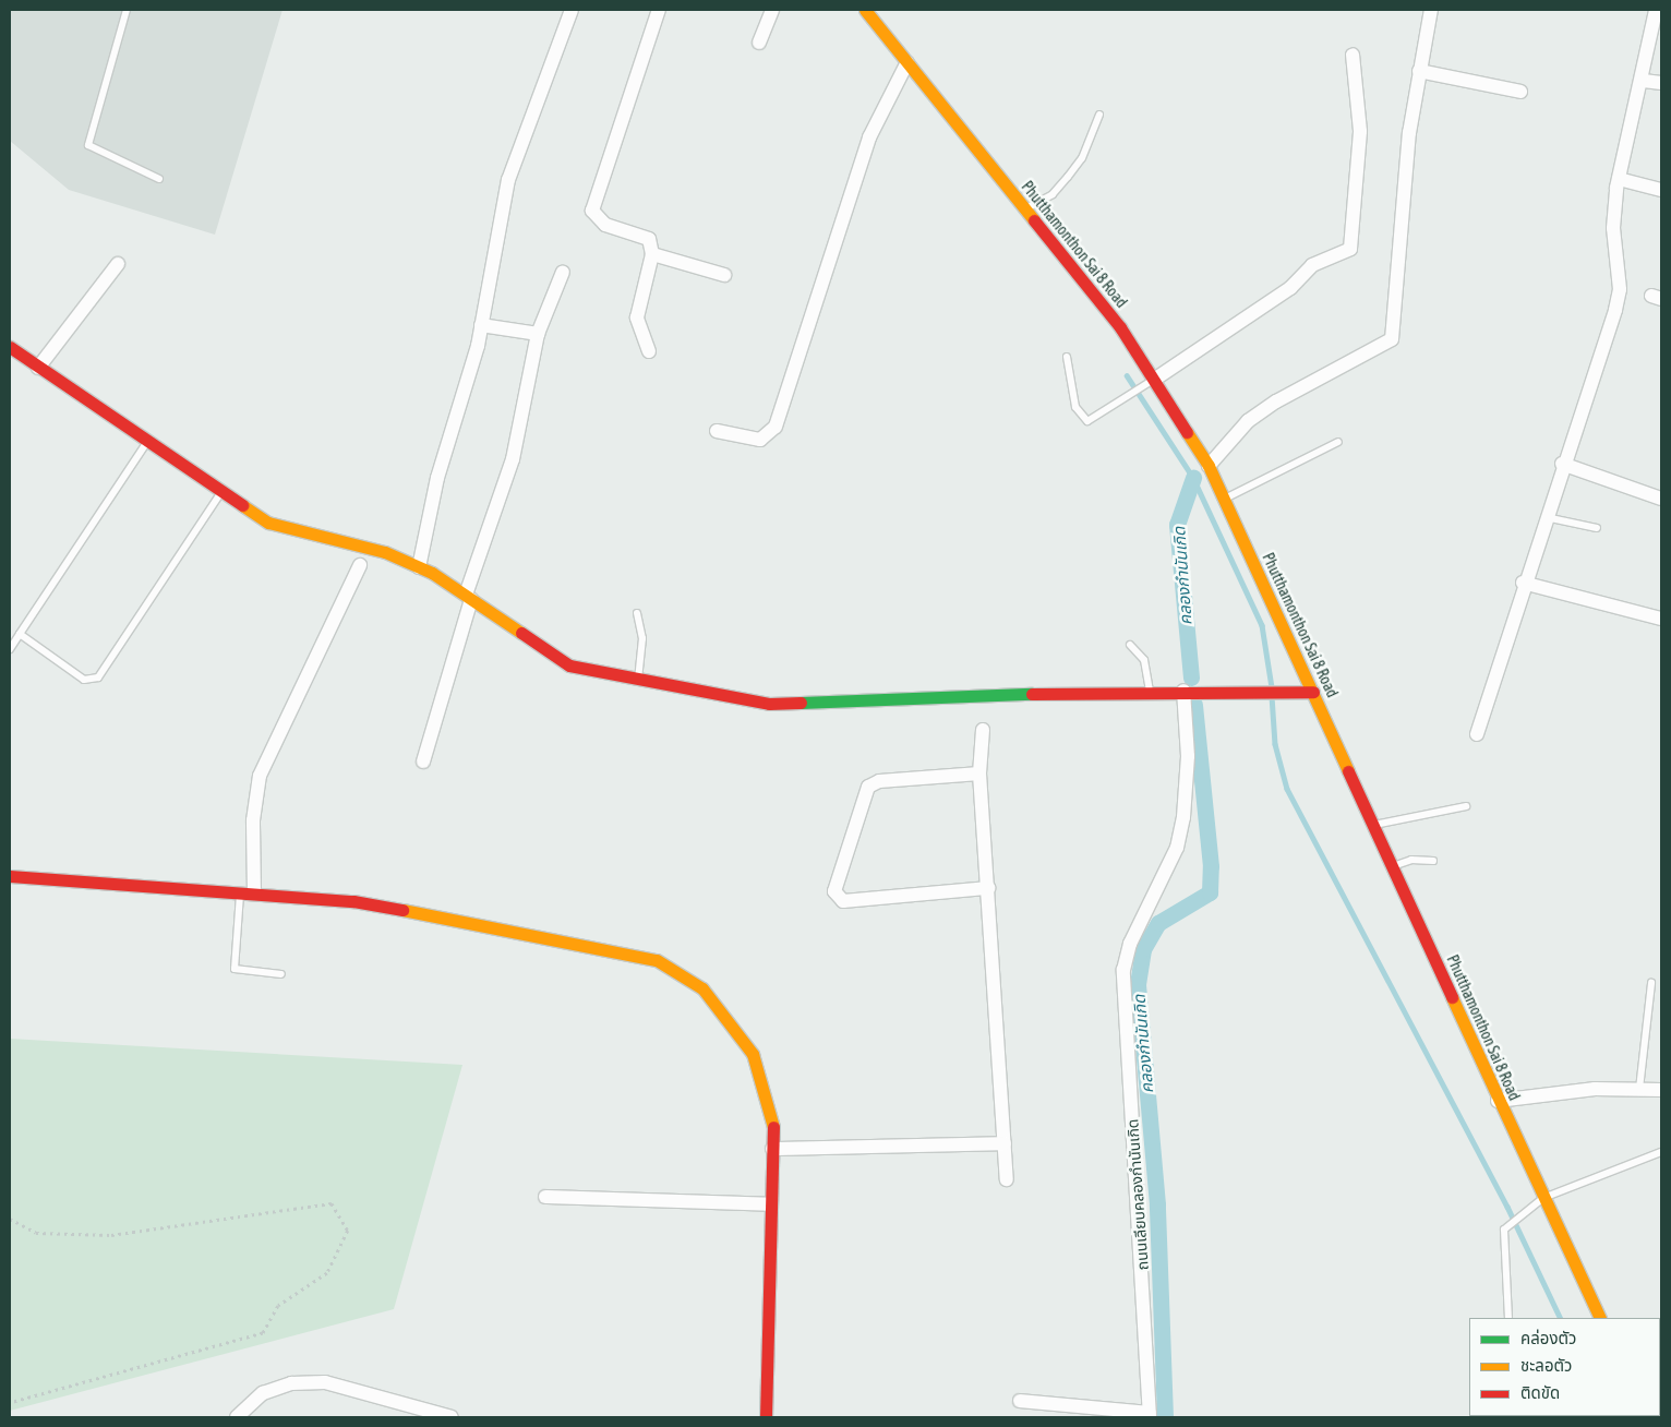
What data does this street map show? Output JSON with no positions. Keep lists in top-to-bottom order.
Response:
{
  "streets": {
    "street": ["Phutthamonthon Sai 8 Road", "ถนนเลียบคลองกำนันเกิด"]
  },
  "water": ["คลองกำนันเกิด"],
  "legend": ["คล่องตัว", "ชะลอตัว", "ติดขัด"]
}
